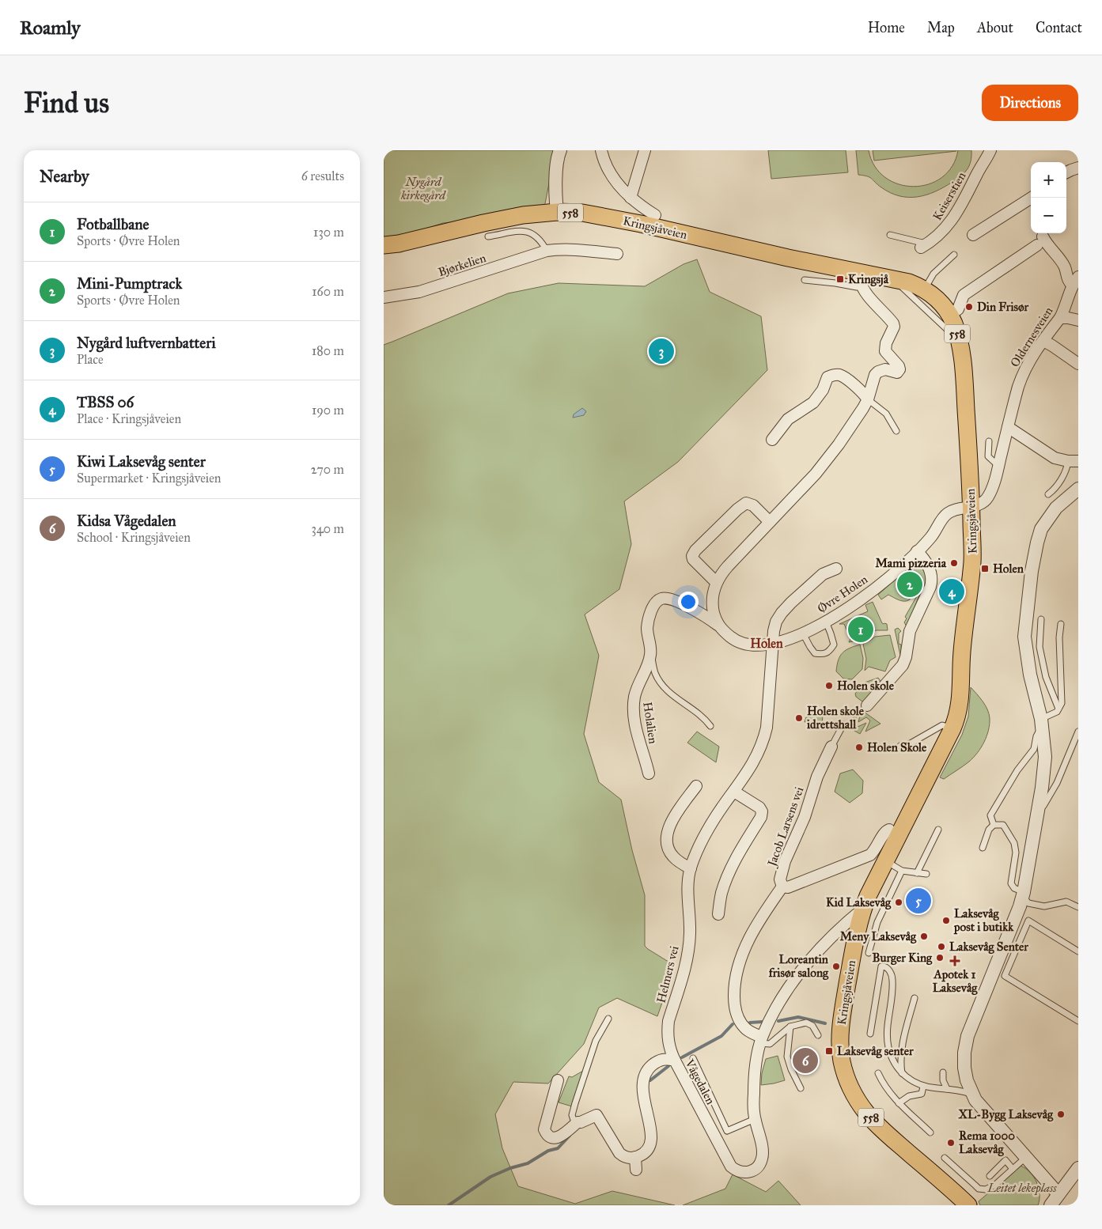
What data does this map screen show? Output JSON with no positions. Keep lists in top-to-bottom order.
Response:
{
  "streets": {
    "main road": ["558", "Kringsjåveien"],
    "street": [
      "Keiserstien",
      "Bjørkelien",
      "Oldernesveien",
      "Øvre Holen",
      "Holalien",
      "Jacob Larsens vei",
      "Helmers vei",
      "Vågedalen"
    ]
  },
  "crossings": [
    ["Kringsjåveien", "Oldernesveien"],
    ["Kringsjåveien", "Øvre Holen"],
    ["Kringsjåveien", "Vågedalen"],
    ["Oldernesveien", "Øvre Holen"],
    ["Øvre Holen", "Holalien"],
    ["Øvre Holen", "Helmers vei"],
    ["Helmers vei", "Vågedalen"]
  ],
  "districts": ["Holen"],
  "parks": ["Nygård kirkegård", "Leitet lekeplass"],
  "places": {
    "transit": ["Kringsjå", "Holen", "Laksevåg senter"],
    "other": [
      "Din Frisør",
      "Mami pizzeria",
      "Holen skole",
      "Holen skole idrettshall",
      "Holen Skole",
      "Kid Laksevåg",
      "Laksevåg post i butikk",
      "Meny Laksevåg",
      "Laksevåg Senter",
      "Burger King",
      "Loreantin frisør salong",
      "XL-Bygg Laksevåg",
      "Rema 1000 Laksevåg"
    ],
    "health": ["Apotek 1 Laksevåg"]
  },
  "page": {
    "header": "Roamly",
    "nav": [
      "Home",
      "Map",
      "About",
      "Contact"
    ],
    "buttons": "Directions",
    "title": "Find us",
    "heading": ["Nearby", "6 results"],
    "map_buttons": ["+", "−"],
    "list": [
      {
        "mark": "1",
        "name": "Fotballbane",
        "note": "Sports · Øvre Holen",
        "value": "130 m"
      },
      {
        "mark": "2",
        "name": "Mini-Pumptrack",
        "note": "Sports · Øvre Holen",
        "value": "160 m"
      },
      {
        "mark": "3",
        "name": "Nygård luftvernbatteri",
        "note": "Place",
        "value": "180 m"
      },
      {
        "mark": "4",
        "name": "TBSS 06",
        "note": "Place · Kringsjåveien",
        "value": "190 m"
      },
      {
        "mark": "5",
        "name": "Kiwi Laksevåg senter",
        "note": "Supermarket · Kringsjåveien",
        "value": "270 m"
      },
      {
        "mark": "6",
        "name": "Kidsa Vågedalen",
        "note": "School · Kringsjåveien",
        "value": "340 m"
      }
    ],
    "pins": [
      "3",
      "2",
      "4",
      "1",
      "5",
      "6"
    ]
  }
}
